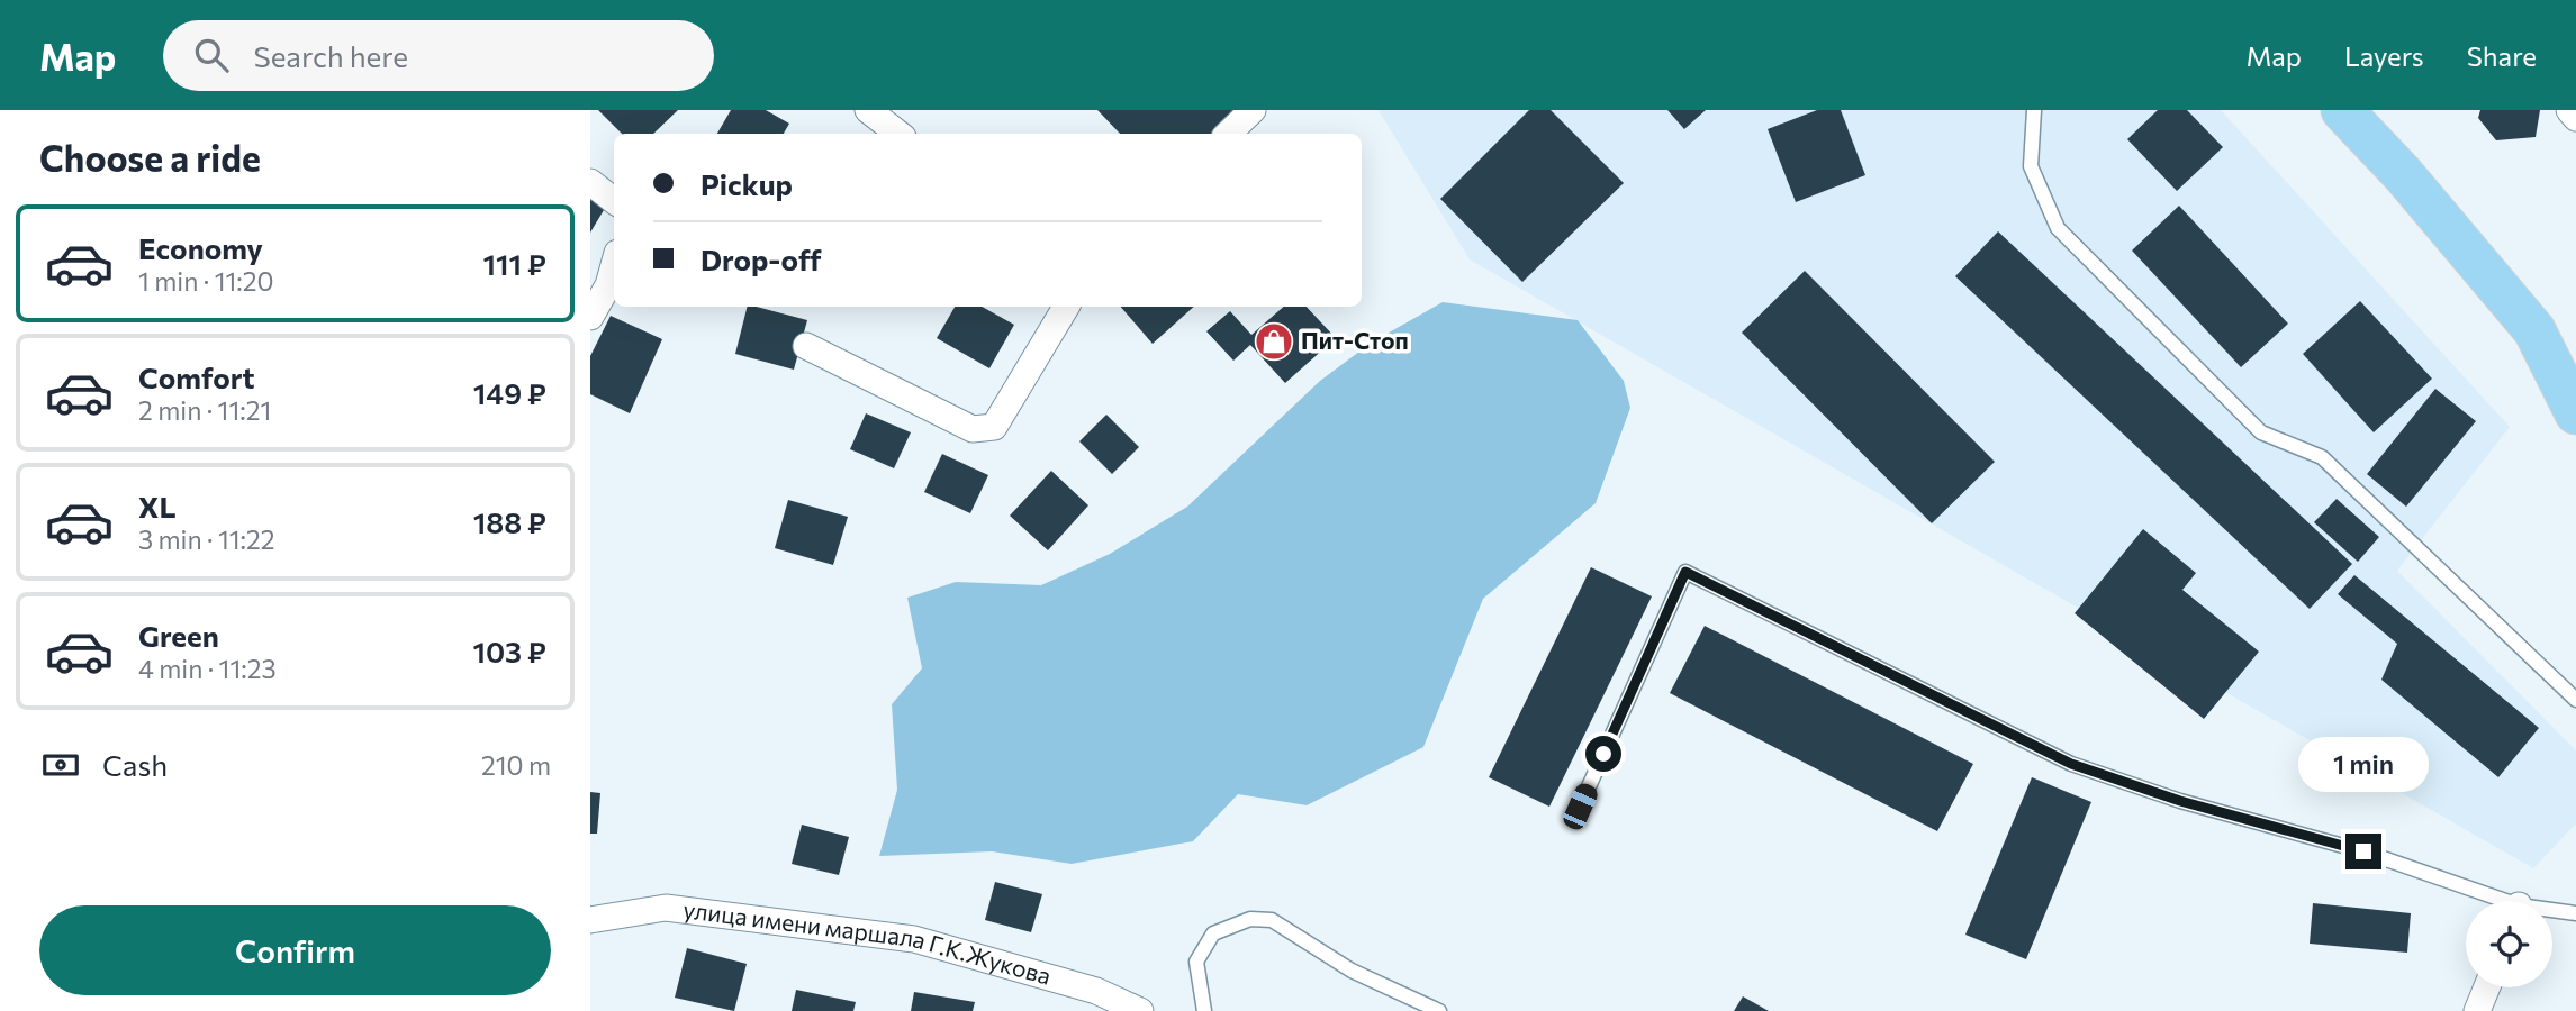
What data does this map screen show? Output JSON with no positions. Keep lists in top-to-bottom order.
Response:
{
  "streets": {
    "street": ["улица имени маршала Г.К.Жукова"]
  },
  "places": {
    "shop": ["Пит-Стоп"]
  },
  "page": {
    "header": "Map",
    "search": "Search here",
    "nav": ["Map", "Layers", "Share"],
    "heading": "Choose a ride",
    "banner": ["Pickup", "Drop-off"],
    "list": [
      {
        "name": "Economy",
        "note": "1 min · 11:20",
        "value": "111 ₽"
      },
      {
        "name": "Comfort",
        "note": "2 min · 11:21",
        "value": "149 ₽"
      },
      {
        "name": "XL",
        "note": "3 min · 11:22",
        "value": "188 ₽"
      },
      {
        "name": "Green",
        "note": "4 min · 11:23",
        "value": "103 ₽"
      }
    ],
    "pay": ["Cash", "210 m"],
    "bubble": "1 min",
    "buttons": "Confirm"
  }
}
